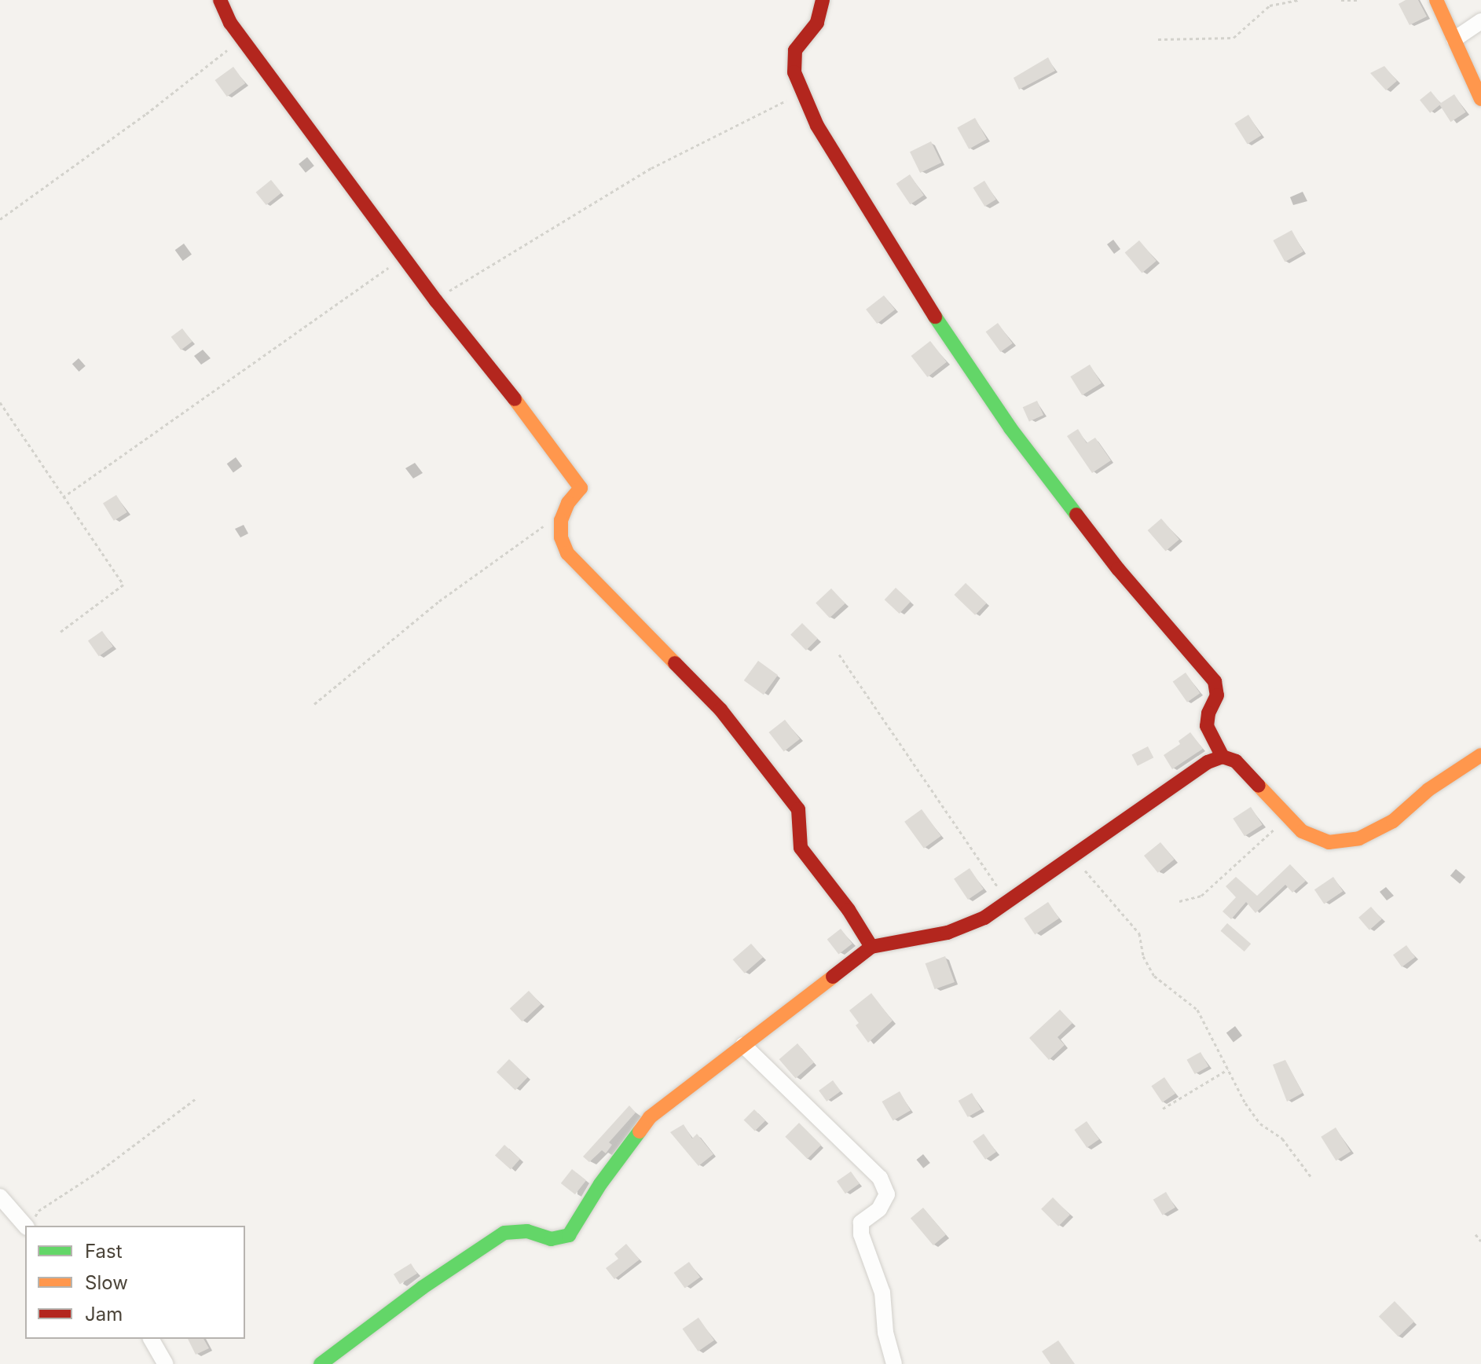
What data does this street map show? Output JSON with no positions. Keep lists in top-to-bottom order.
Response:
{
  "legend": ["Fast", "Slow", "Jam"]
}
